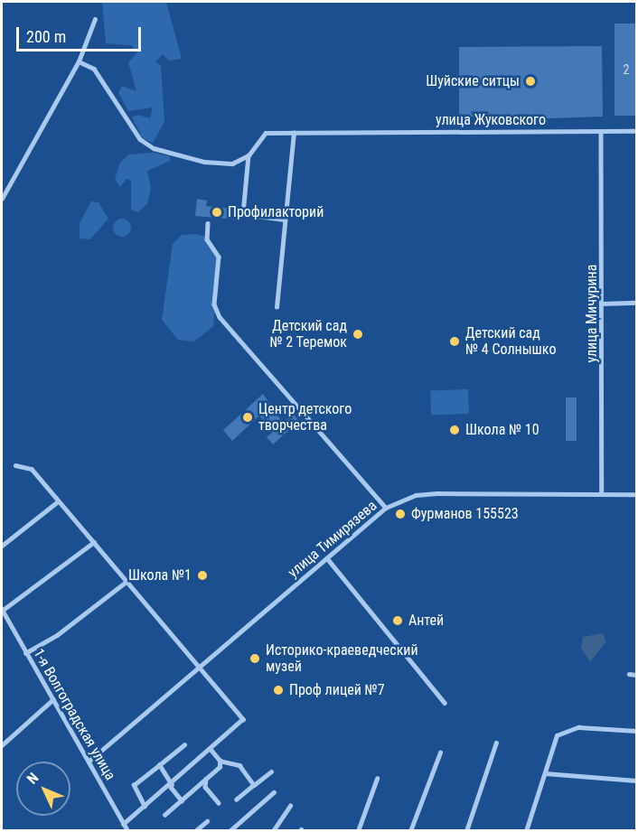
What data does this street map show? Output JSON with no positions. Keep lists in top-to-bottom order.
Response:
{
  "streets": {
    "street": [
      "улица Жуковского",
      "улица Мичурина",
      "улица Тимирязева",
      "1-я Волгоградская улица"
    ]
  },
  "crossings": [
    ["улица Жуковского", "улица Мичурина"],
    ["улица Мичурина", "улица Тимирязева"],
    ["улица Тимирязева", "1-я Волгоградская улица"]
  ],
  "places": [
    "Шуйские ситцы",
    "Профилакторий",
    "Детский сад № 2 Теремок",
    "Детский сад № 4 Солнышко",
    "Центр детского творчества",
    "Школа № 10",
    "Фурманов 155523",
    "Школа №1",
    "Антей",
    "Историко-краеведческий музей",
    "Проф лицей №7"
  ],
  "house_numbers": ["2"],
  "scale_bar": "200 m",
  "north": "top left"
}
